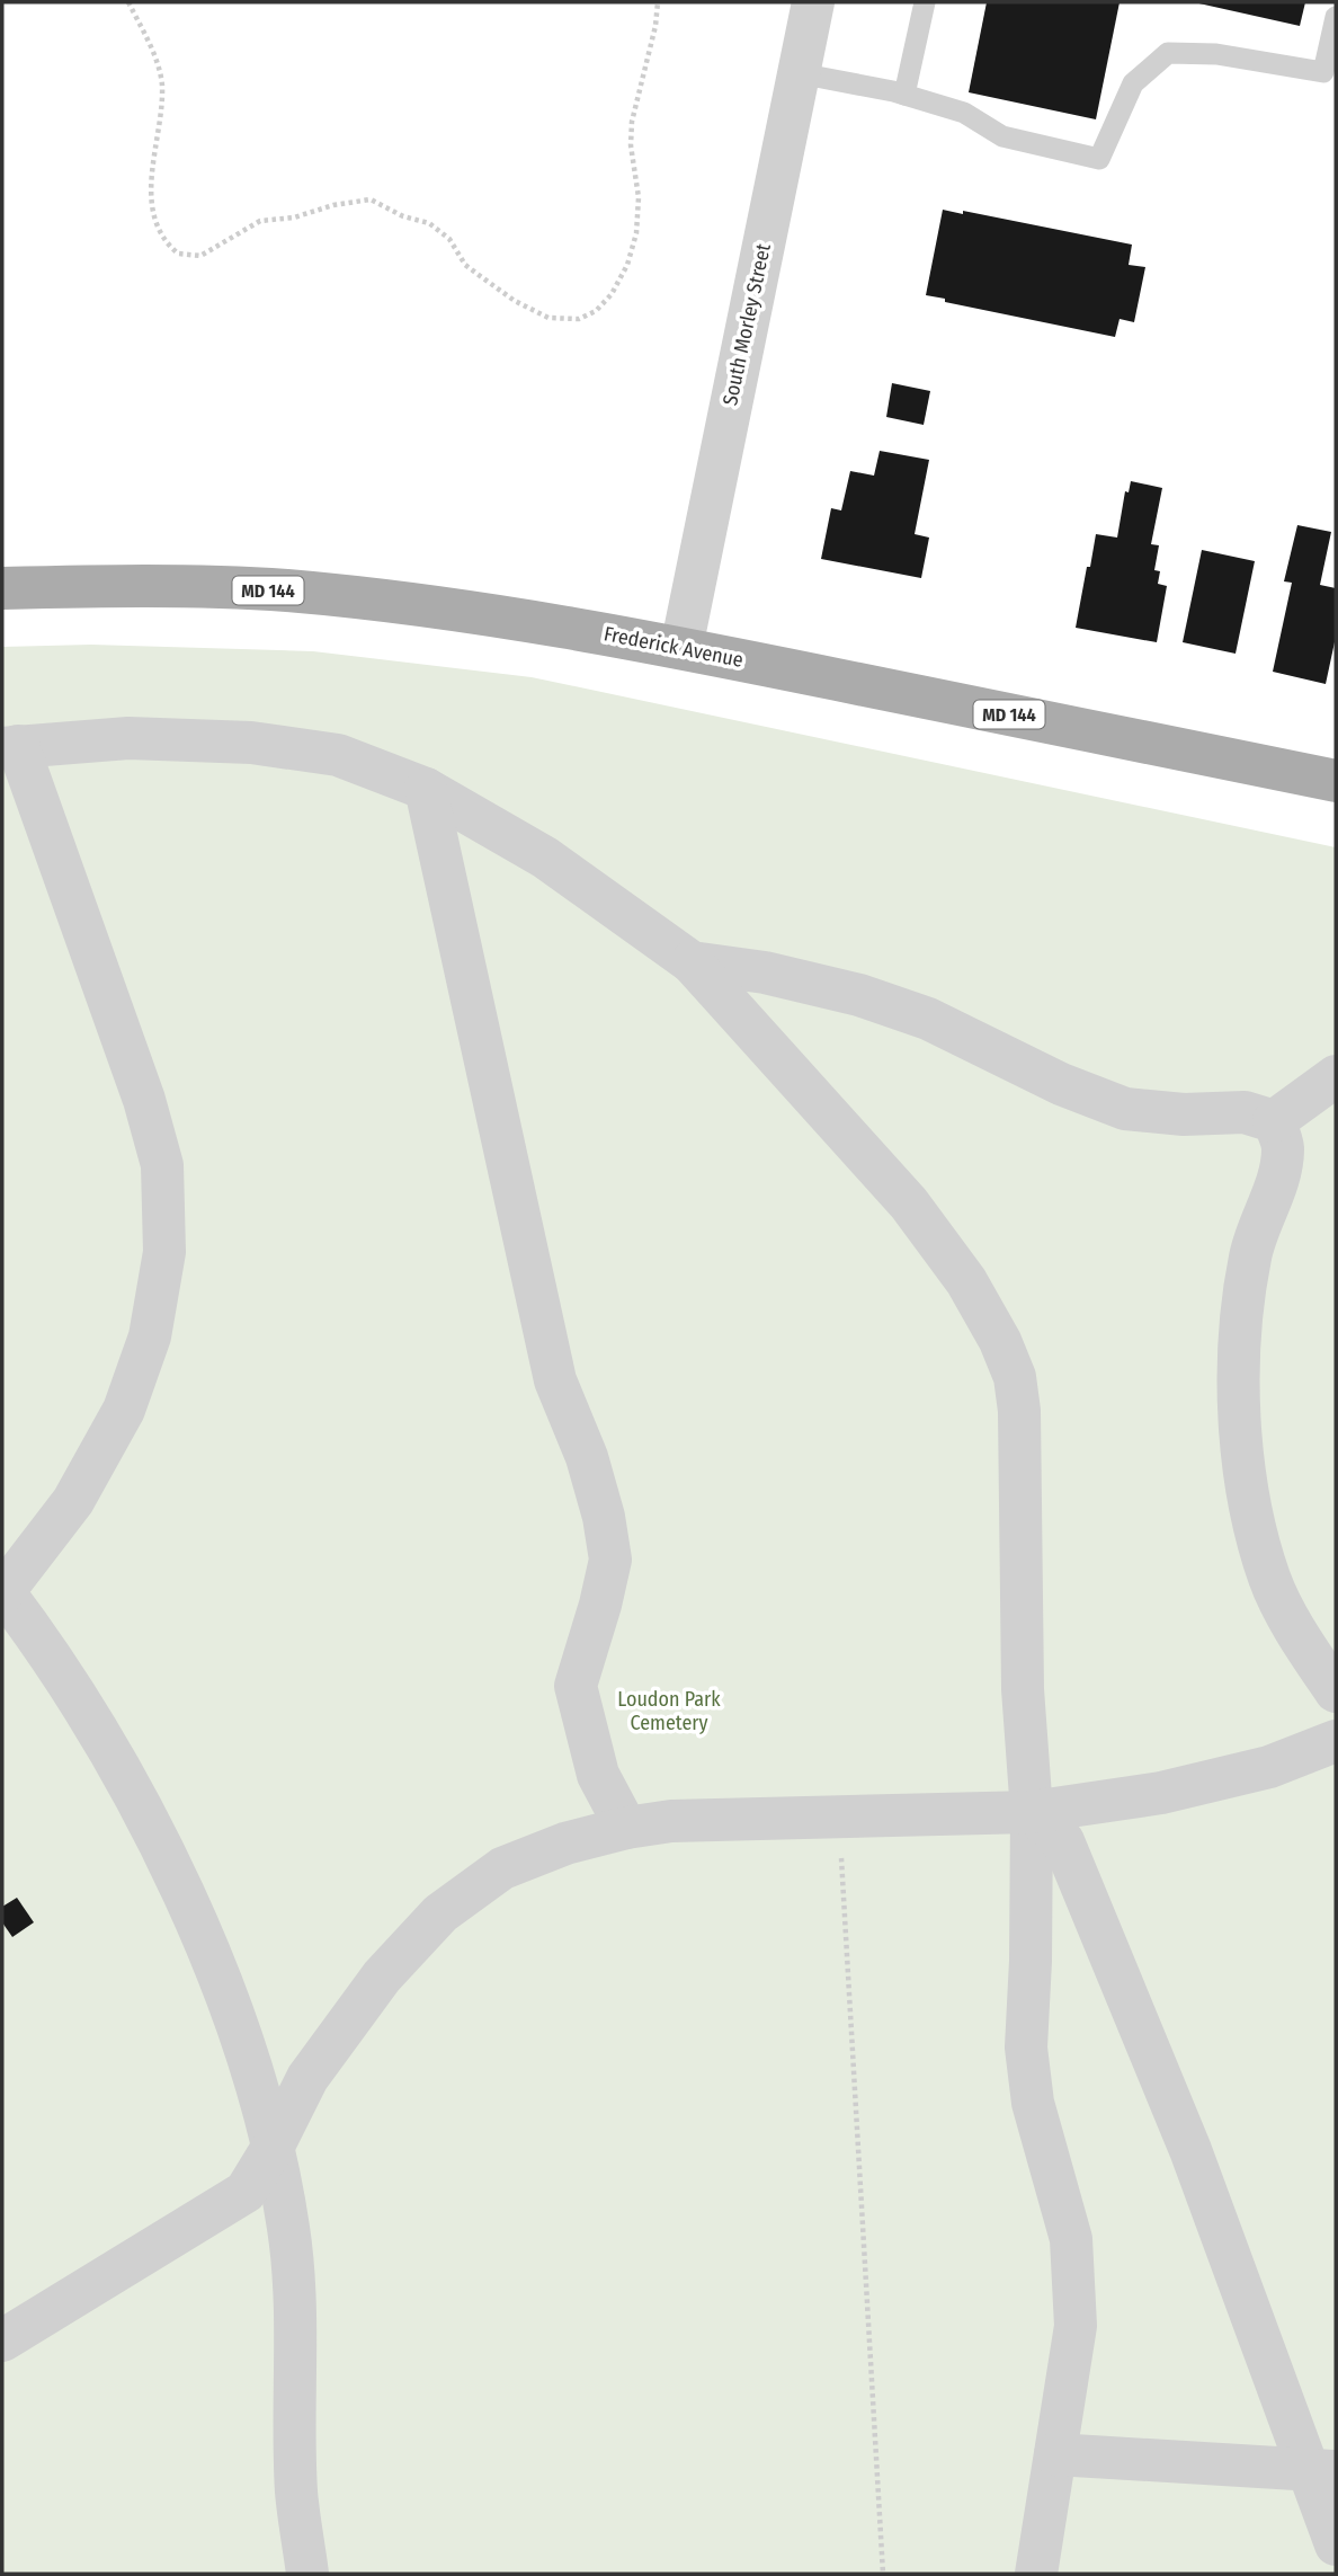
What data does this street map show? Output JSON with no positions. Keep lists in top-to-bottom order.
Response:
{
  "streets": {
    "main road": ["MD 144", "Frederick Avenue"],
    "street": ["South Morley Street"]
  },
  "crossings": [
    ["South Morley Street", "Frederick Avenue"]
  ],
  "parks": ["Loudon Park Cemetery"]
}
